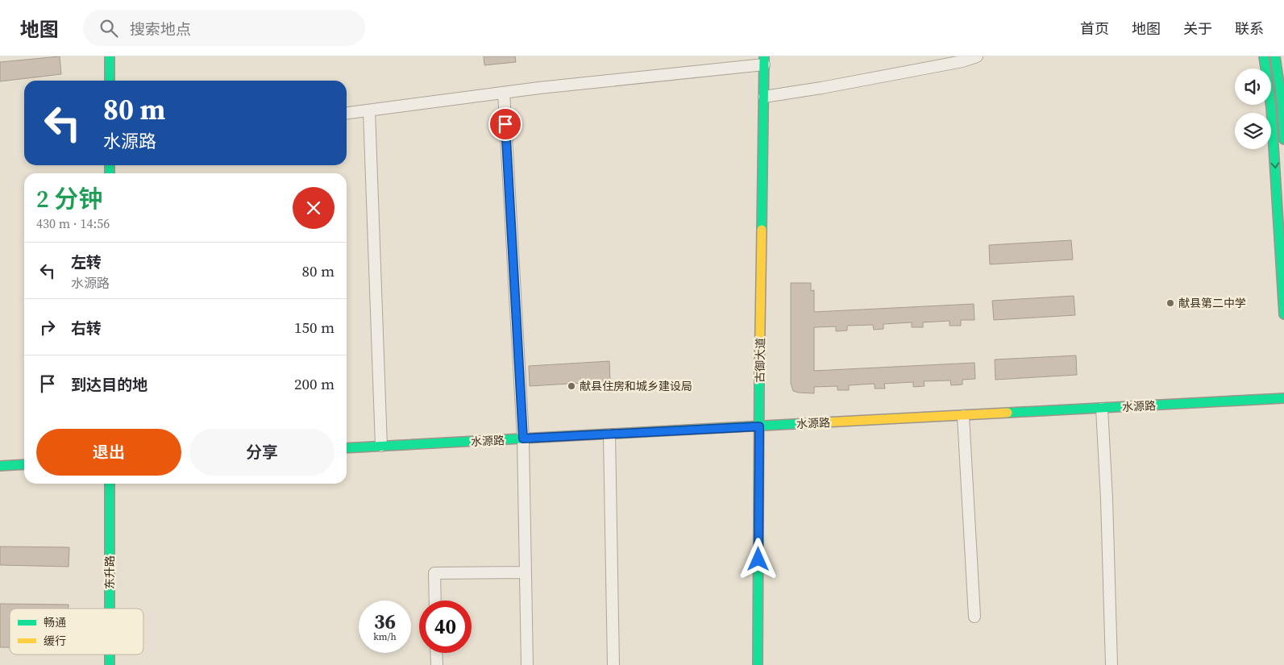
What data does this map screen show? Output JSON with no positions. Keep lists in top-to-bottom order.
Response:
{
  "streets": {
    "street": ["古御大道", "水源路", "东升路"]
  },
  "crossings": [
    ["古御大道", "水源路"]
  ],
  "places": ["献县第二中学", "献县住房和城乡建设局"],
  "legend": ["畅通", "缓行"],
  "page": {
    "header": "地图",
    "search": "搜索地点",
    "nav": [
      "首页",
      "地图",
      "关于",
      "联系"
    ],
    "turn": ["80 m", "水源路"],
    "heading": ["2 分钟", "430 m · 14:56"],
    "list": [
      {
        "name": "左转",
        "note": "水源路",
        "value": "80 m"
      },
      {
        "name": "右转",
        "value": "150 m"
      },
      {
        "name": "到达目的地",
        "value": "200 m"
      }
    ],
    "buttons": ["退出", "分享"],
    "speed": "36 km/h",
    "limit": "40"
  }
}
